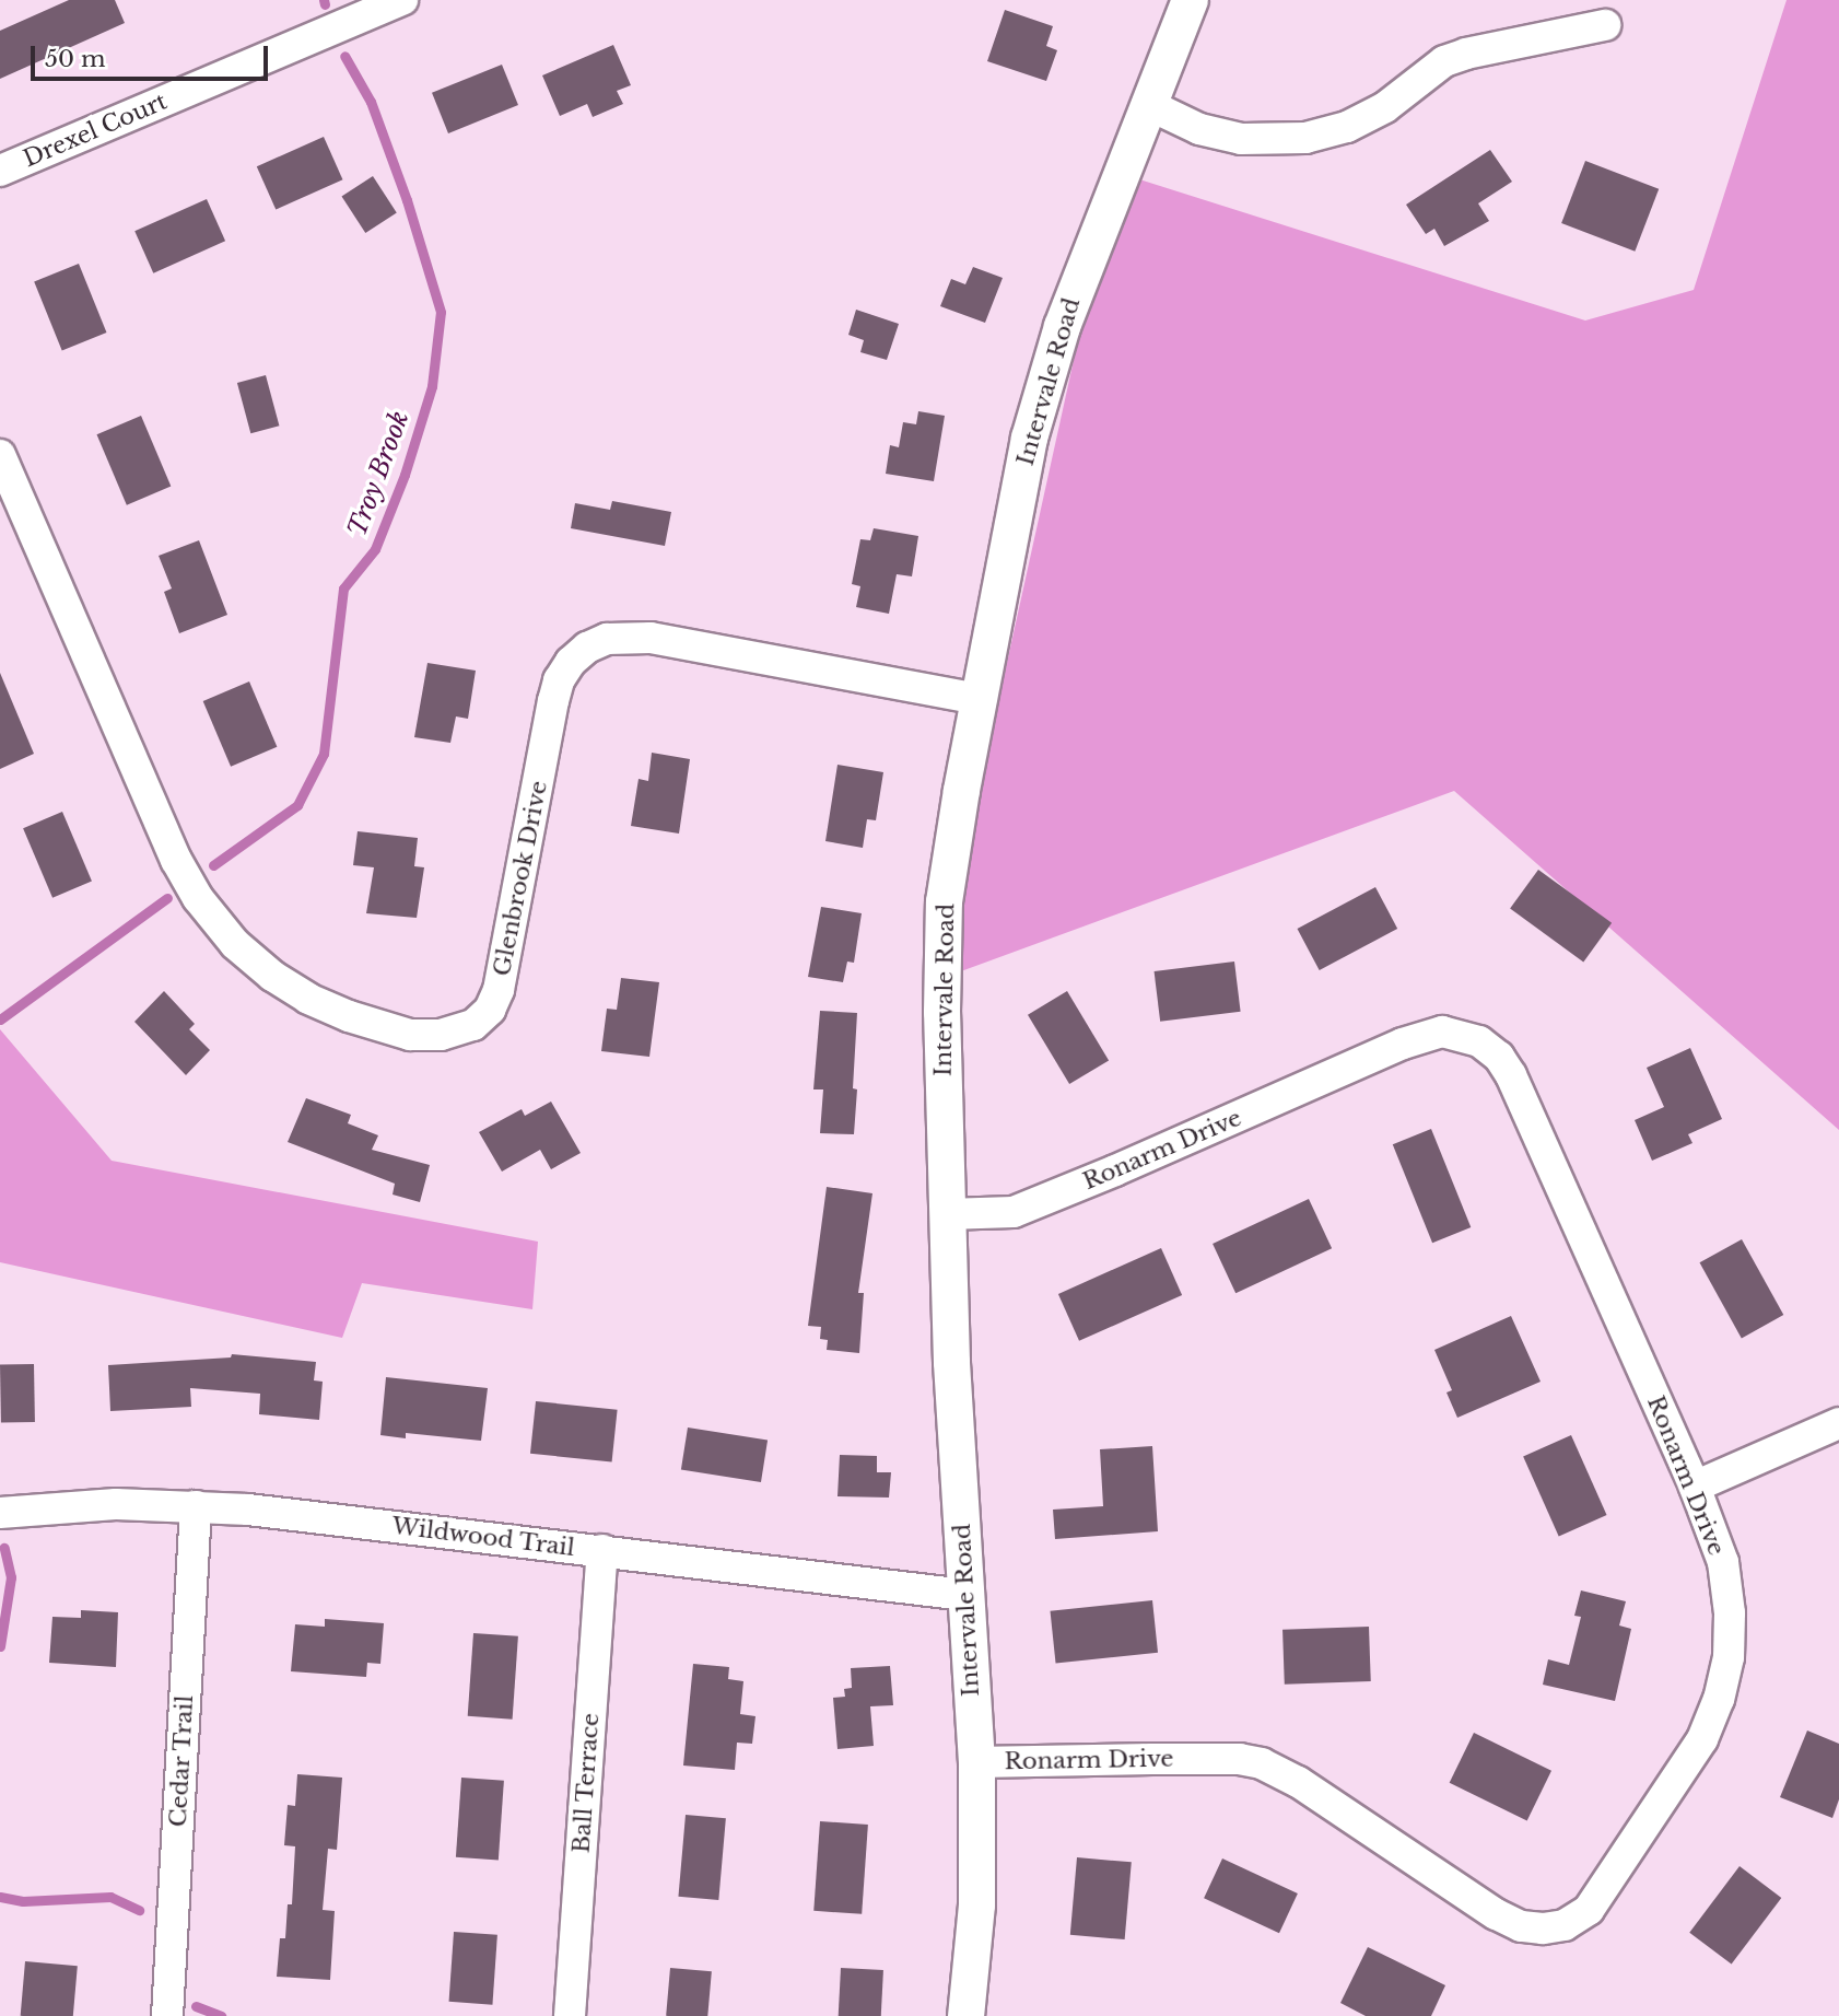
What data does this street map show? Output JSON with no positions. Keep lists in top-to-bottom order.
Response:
{
  "streets": {
    "street": [
      "Drexel Court",
      "Intervale Road",
      "Glenbrook Drive",
      "Ronarm Drive",
      "Wildwood Trail",
      "Cedar Trail",
      "Ball Terrace"
    ]
  },
  "crossings": [
    ["Intervale Road", "Glenbrook Drive"],
    ["Intervale Road", "Ronarm Drive"],
    ["Intervale Road", "Wildwood Trail"],
    ["Wildwood Trail", "Cedar Trail"],
    ["Wildwood Trail", "Ball Terrace"]
  ],
  "water": ["Troy Brook"],
  "scale_bar": "50 m"
}
